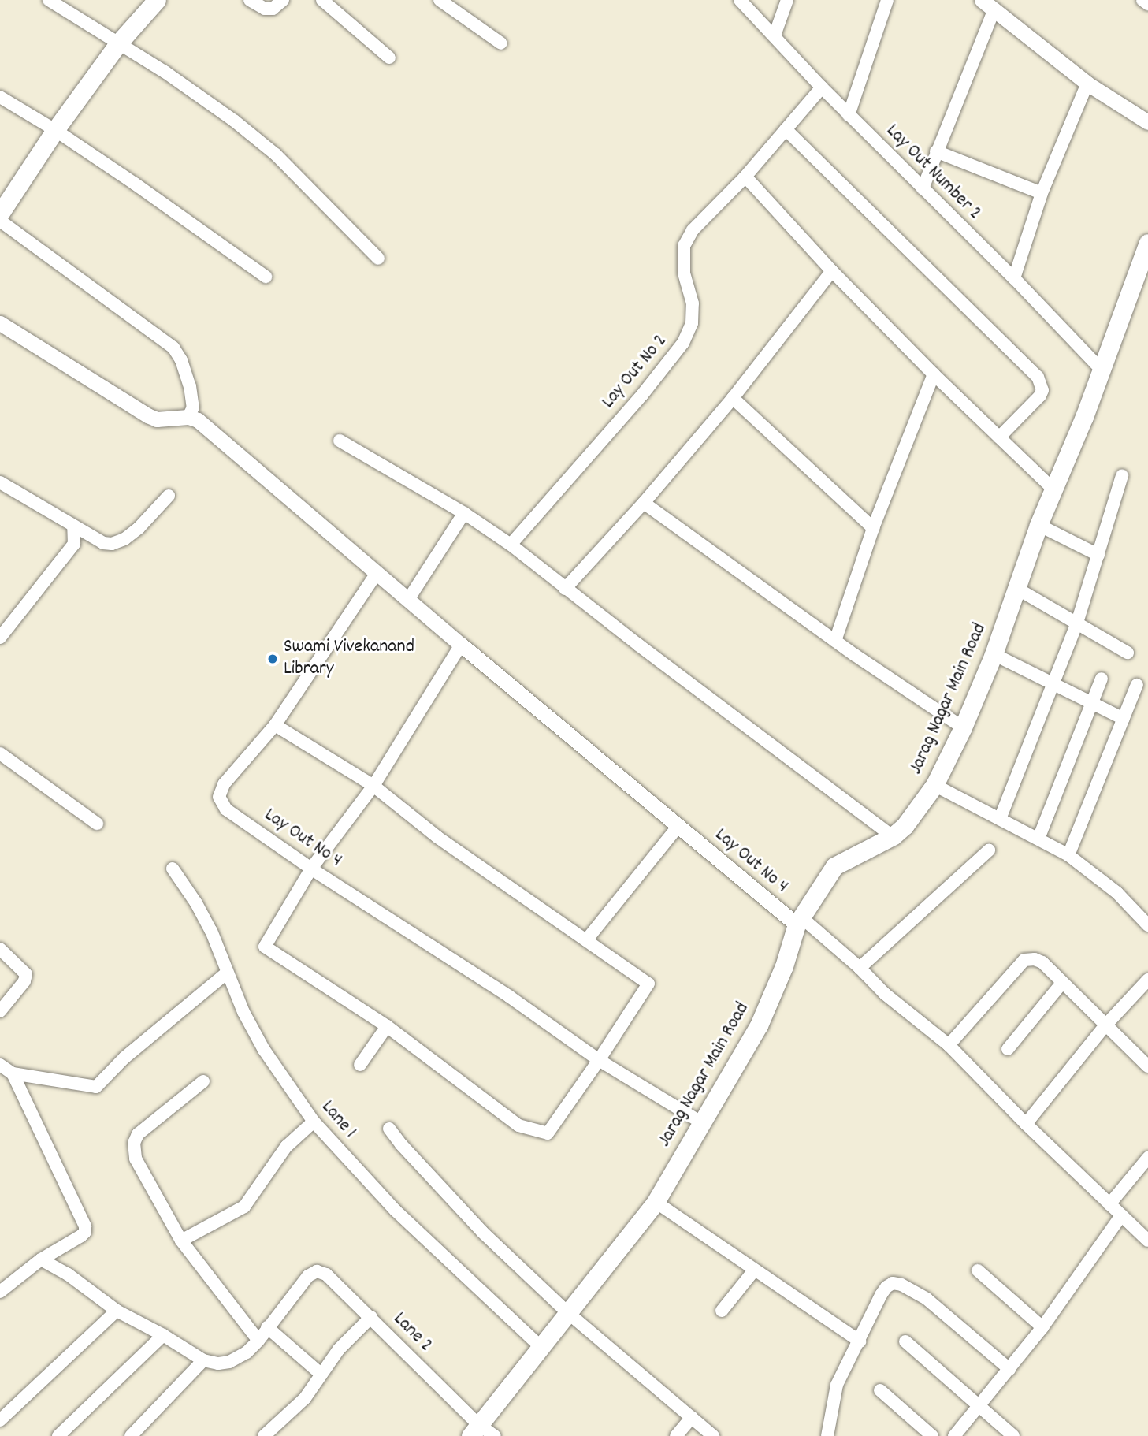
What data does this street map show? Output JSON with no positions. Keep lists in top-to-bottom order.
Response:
{
  "streets": {
    "main road": ["Jarag Nagar Main Road"],
    "street": [
      "Lay Out Number 2",
      "Lay Out No 2",
      "Lay Out No 4",
      "Lane 1",
      "Lane 2"
    ]
  },
  "crossings": [
    ["Lay Out Number 2", "Jarag Nagar Main Road"],
    ["Jarag Nagar Main Road", "Lay Out No 4"],
    ["Jarag Nagar Main Road", "Lane 1"],
    ["Jarag Nagar Main Road", "Lane 2"]
  ],
  "places": ["Swami Vivekanand Library"]
}
